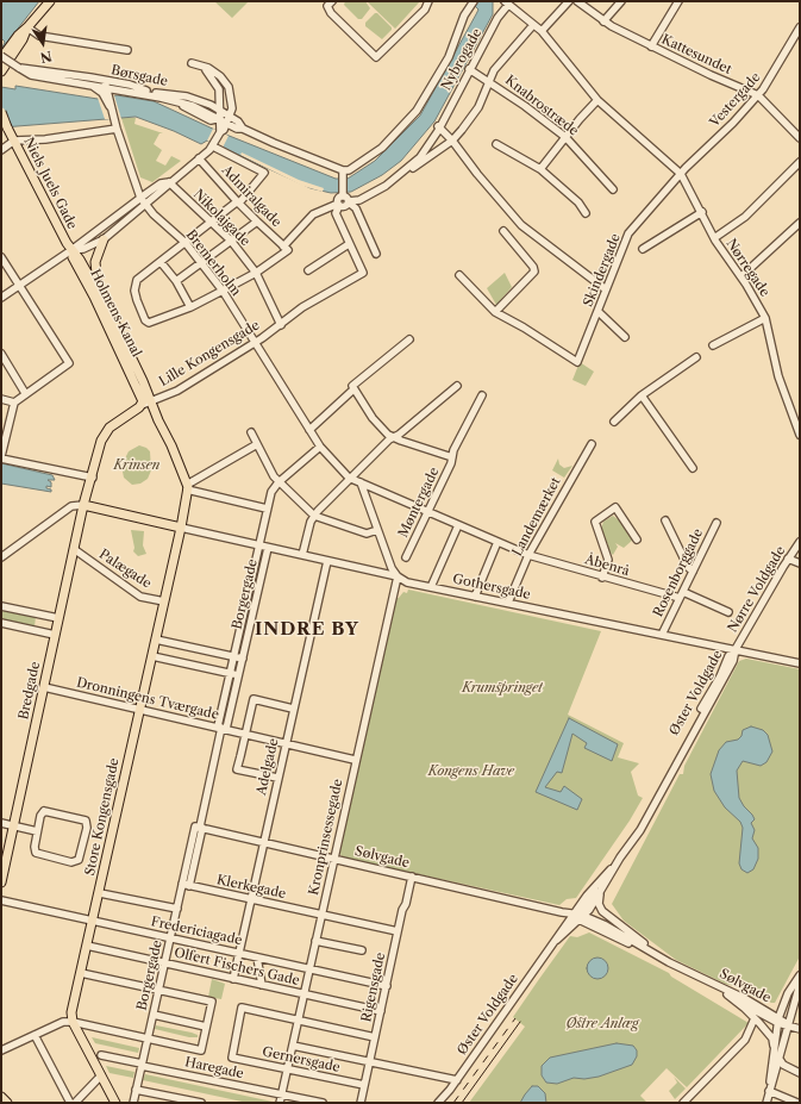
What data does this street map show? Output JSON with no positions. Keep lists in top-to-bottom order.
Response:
{
  "streets": {
    "main road": [
      "Niels Juels Gade",
      "Holmens Kanal",
      "Bredgade",
      "Store Kongensgade"
    ],
    "street": [
      "Kattesundet",
      "Nybrogade",
      "Børsgade",
      "Vestergade",
      "Knabrostræde",
      "Admiralgade",
      "Nikolajgade",
      "Bremerholm",
      "Nørregade",
      "Skindergade",
      "Lille Kongensgade",
      "Møntergade",
      "Landemærket",
      "Åbenrå",
      "Palægade",
      "Rosenborggade",
      "Gothersgade",
      "Nørre Voldgade",
      "Borgergade",
      "Øster Voldgade",
      "Dronningens Tværgade",
      "Adelgade",
      "Kronprinsessegade",
      "Sølvgade",
      "Klerkegade",
      "Fredericiagade",
      "Olfert Fischers Gade",
      "Rigensgade",
      "Gernersgade",
      "Haregade"
    ]
  },
  "crossings": [
    ["Kattesundet", "Vestergade"],
    ["Nybrogade", "Knabrostræde"],
    ["Børsgade", "Bremerholm"],
    ["Vestergade", "Nørregade"],
    ["Vestergade", "Skindergade"],
    ["Niels Juels Gade", "Holmens Kanal"],
    ["Nikolajgade", "Lille Kongensgade"],
    ["Bremerholm", "Lille Kongensgade"],
    ["Bremerholm", "Åbenrå"],
    ["Nørregade", "Skindergade"],
    ["Lille Kongensgade", "Bredgade"],
    ["Møntergade", "Åbenrå"],
    ["Landemærket", "Åbenrå"],
    ["Landemærket", "Gothersgade"],
    ["Åbenrå", "Rosenborggade"],
    ["Palægade", "Bredgade"],
    ["Palægade", "Store Kongensgade"],
    ["Rosenborggade", "Gothersgade"],
    ["Gothersgade", "Nørre Voldgade"],
    ["Gothersgade", "Borgergade"],
    ["Gothersgade", "Øster Voldgade"],
    ["Gothersgade", "Adelgade"],
    ["Gothersgade", "Store Kongensgade"],
    ["Gothersgade", "Kronprinsessegade"],
    ["Nørre Voldgade", "Øster Voldgade"],
    ["Borgergade", "Dronningens Tværgade"],
    ["Borgergade", "Sølvgade"],
    ["Borgergade", "Klerkegade"],
    ["Borgergade", "Fredericiagade"],
    ["Borgergade", "Olfert Fischers Gade"],
    ["Borgergade", "Haregade"],
    ["Bredgade", "Dronningens Tværgade"],
    ["Øster Voldgade", "Sølvgade"],
    ["Dronningens Tværgade", "Adelgade"],
    ["Dronningens Tværgade", "Store Kongensgade"],
    ["Dronningens Tværgade", "Kronprinsessegade"],
    ["Adelgade", "Sølvgade"],
    ["Adelgade", "Klerkegade"],
    ["Adelgade", "Fredericiagade"],
    ["Adelgade", "Olfert Fischers Gade"],
    ["Store Kongensgade", "Fredericiagade"],
    ["Store Kongensgade", "Olfert Fischers Gade"],
    ["Kronprinsessegade", "Sølvgade"],
    ["Kronprinsessegade", "Klerkegade"],
    ["Kronprinsessegade", "Fredericiagade"],
    ["Kronprinsessegade", "Olfert Fischers Gade"],
    ["Kronprinsessegade", "Gernersgade"],
    ["Kronprinsessegade", "Haregade"],
    ["Sølvgade", "Rigensgade"],
    ["Klerkegade", "Rigensgade"],
    ["Fredericiagade", "Rigensgade"],
    ["Olfert Fischers Gade", "Rigensgade"],
    ["Rigensgade", "Gernersgade"]
  ],
  "districts": ["INDRE BY"],
  "parks": [
    "Krinsen",
    "Krumspringet",
    "Kongens Have",
    "Østre Anlæg"
  ],
  "north": "bottom"
}
